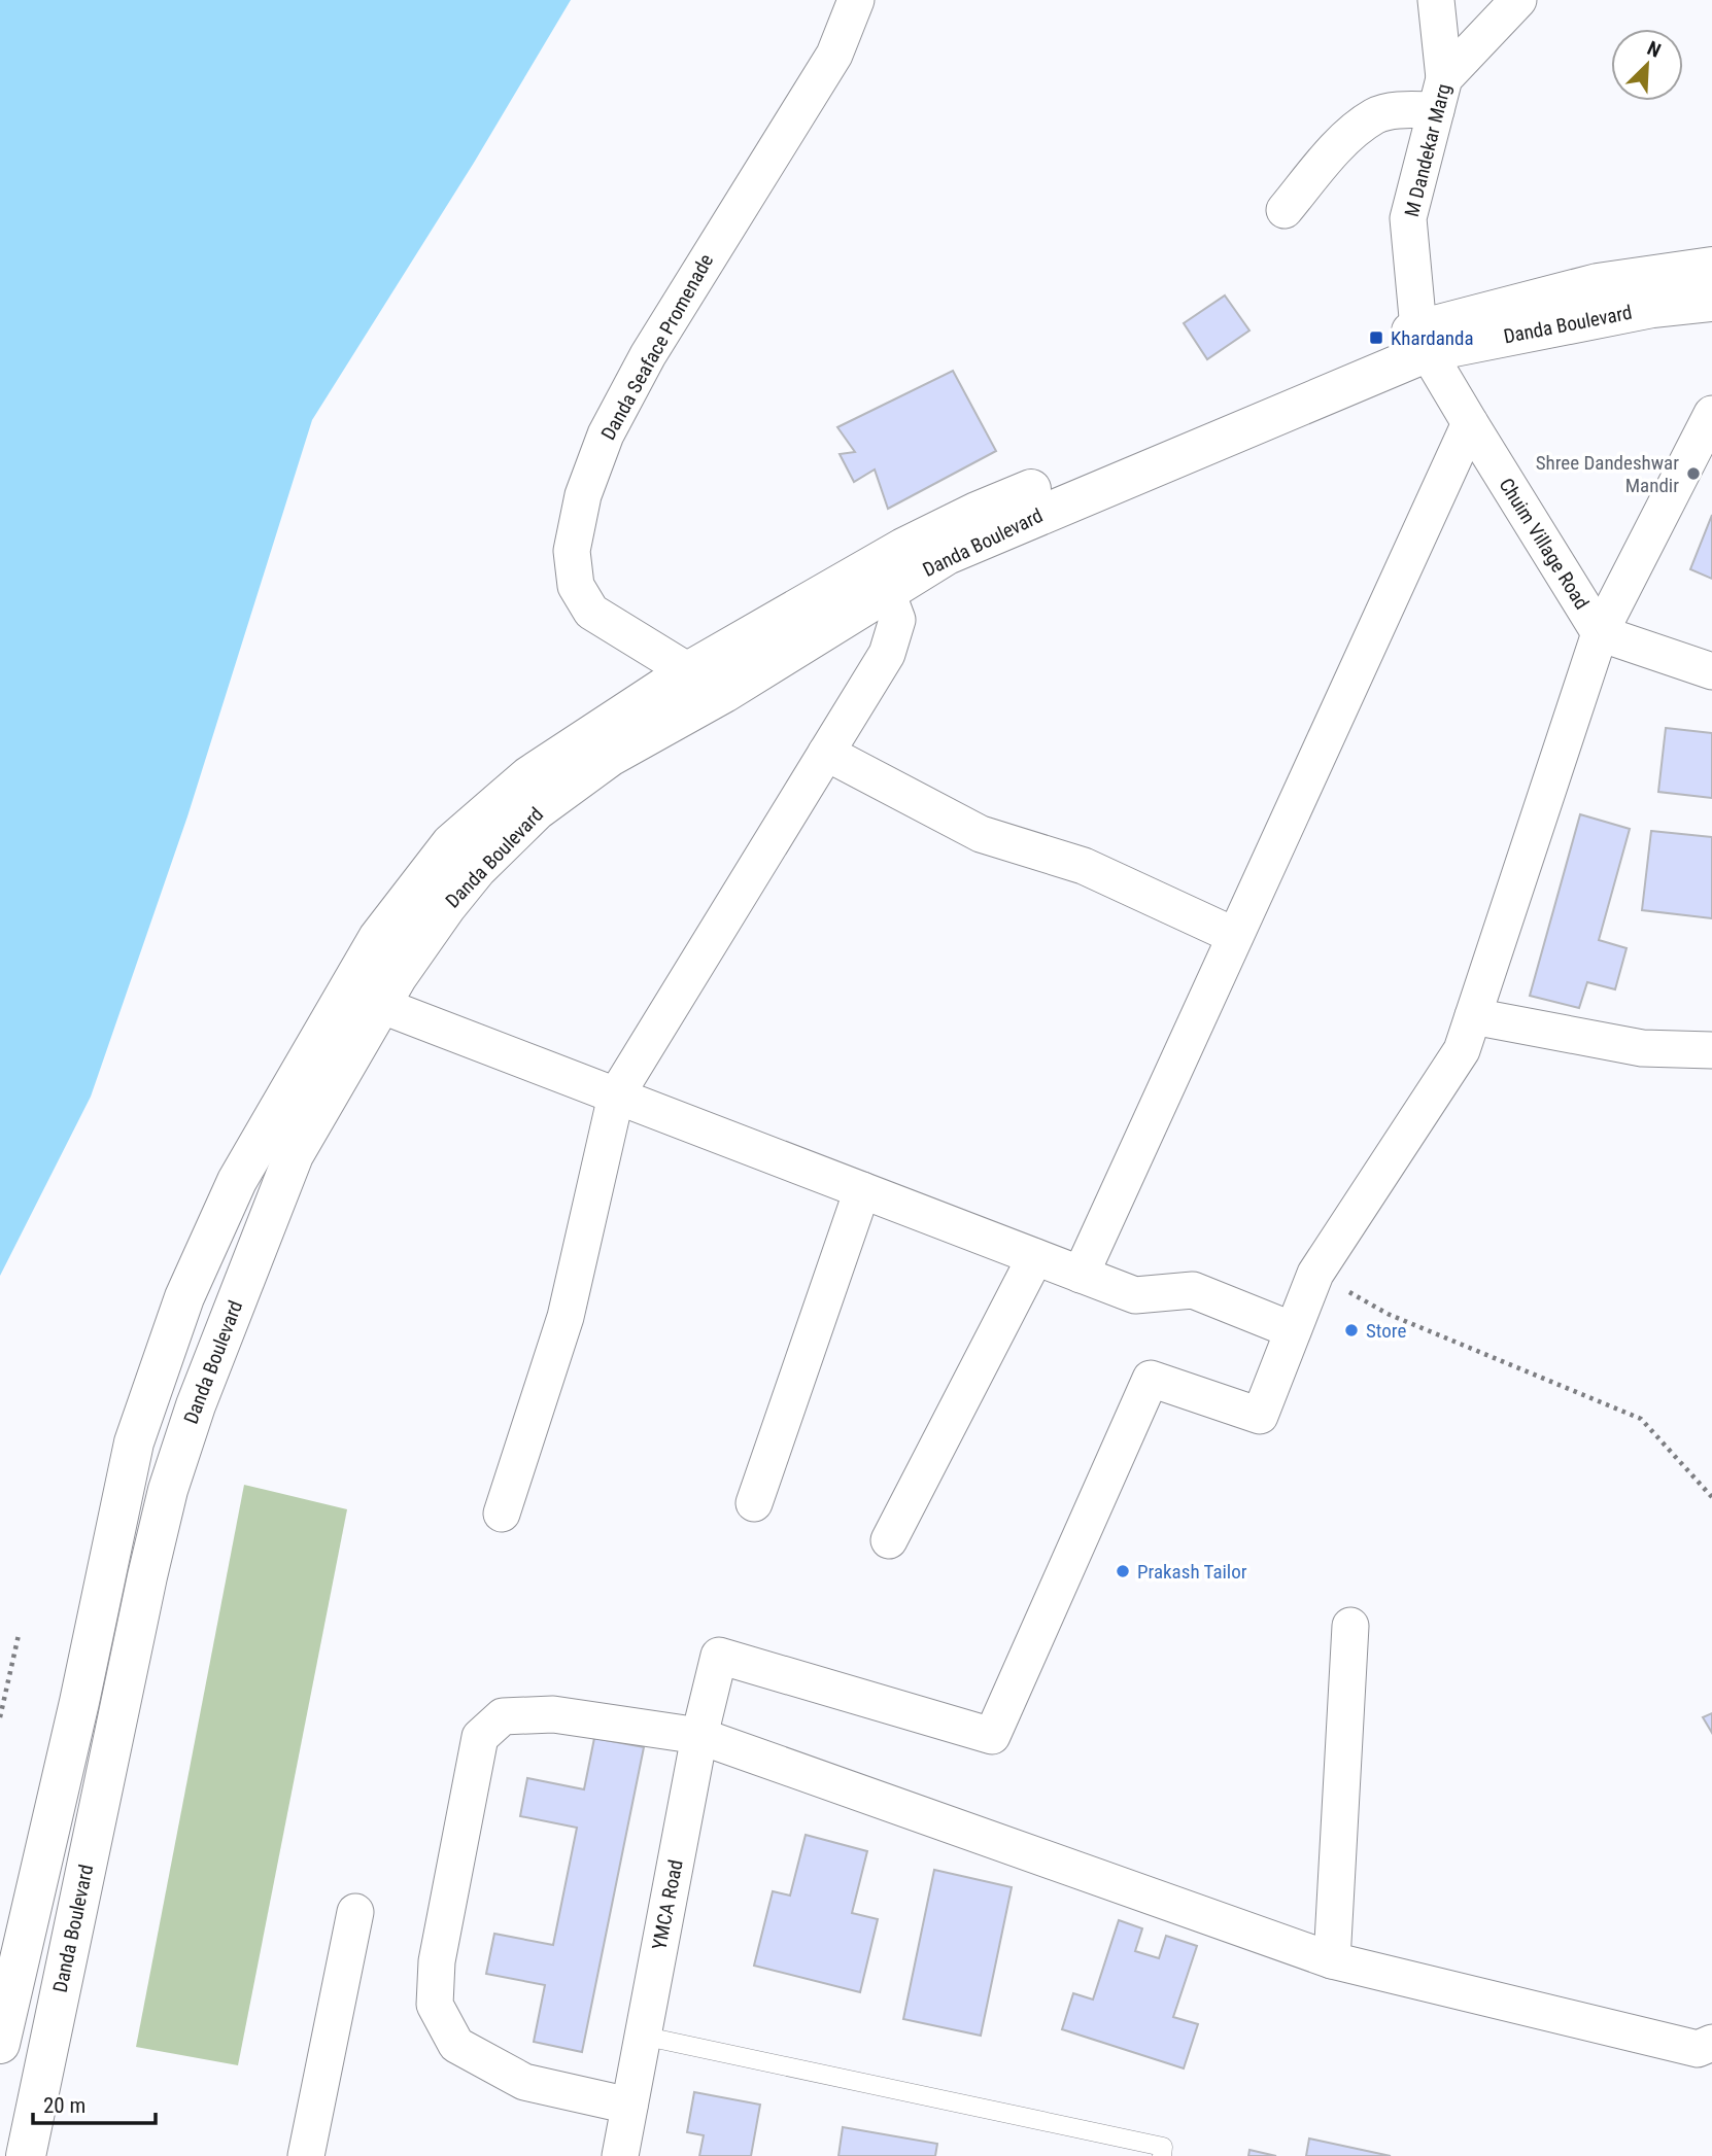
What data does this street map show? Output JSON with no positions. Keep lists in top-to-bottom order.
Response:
{
  "streets": {
    "main road": ["Danda Boulevard"],
    "street": [
      "M Dandekar Marg",
      "Danda Seaface Promenade",
      "Chuim Village Road",
      "YMCA Road"
    ]
  },
  "crossings": [
    ["M Dandekar Marg", "Danda Boulevard"],
    ["M Dandekar Marg", "Chuim Village Road"],
    ["Danda Boulevard", "Danda Seaface Promenade"],
    ["Danda Boulevard", "Chuim Village Road"]
  ],
  "places": {
    "transit": ["Khardanda"],
    "other": ["Shree Dandeshwar Mandir", "Store", "Prakash Tailor"]
  },
  "scale_bar": "20 m",
  "north": "top right"
}
